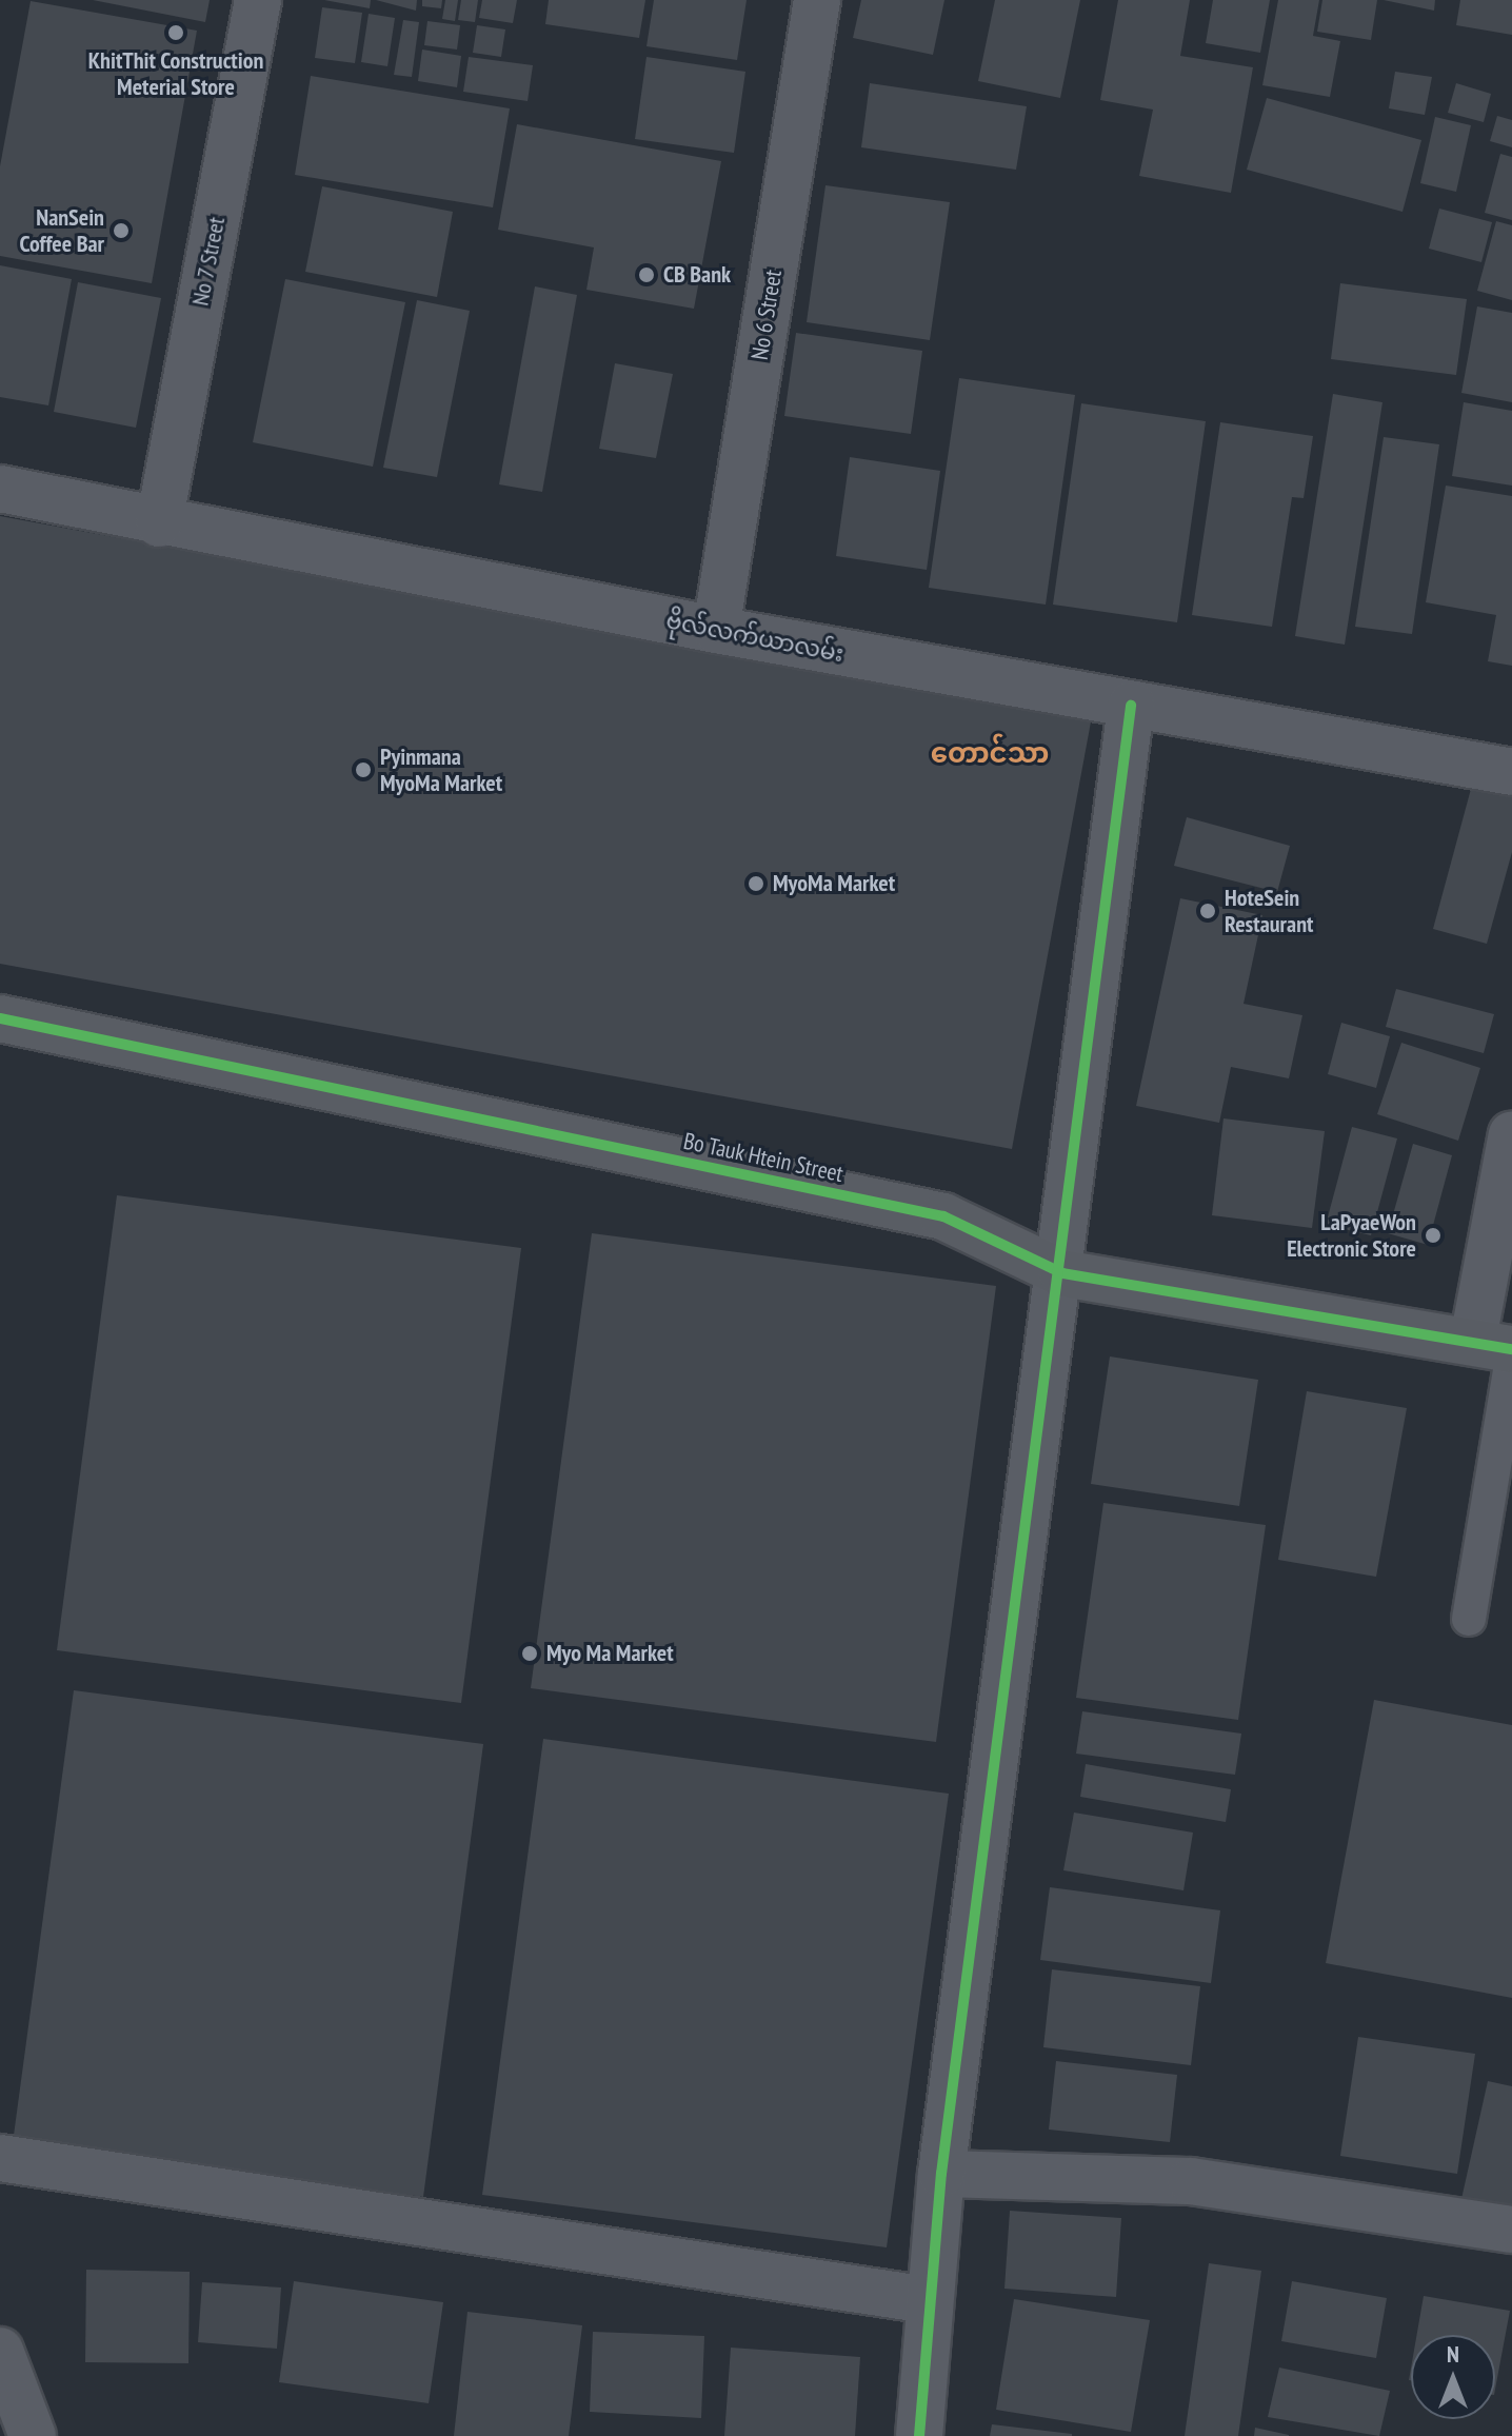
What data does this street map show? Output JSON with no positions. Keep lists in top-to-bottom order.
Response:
{
  "streets": {
    "street": [
      "No 7 Street",
      "No 6 Street",
      "ဗိုလ်လက်ယာလမ်း",
      "Bo Tauk Htein Street"
    ]
  },
  "crossings": [
    ["No 7 Street", "ဗိုလ်လက်ယာလမ်း"],
    ["No 6 Street", "ဗိုလ်လက်ယာလမ်း"]
  ],
  "districts": ["တောင်သာ"],
  "places": [
    "KhitThit Construction Meterial Store",
    "NanSein Coffee Bar",
    "CB Bank",
    "Pyinmana MyoMa Market",
    "MyoMa Market",
    "HoteSein Restaurant",
    "LaPyaeWon Electronic Store",
    "Myo Ma Market"
  ],
  "north": "top"
}
